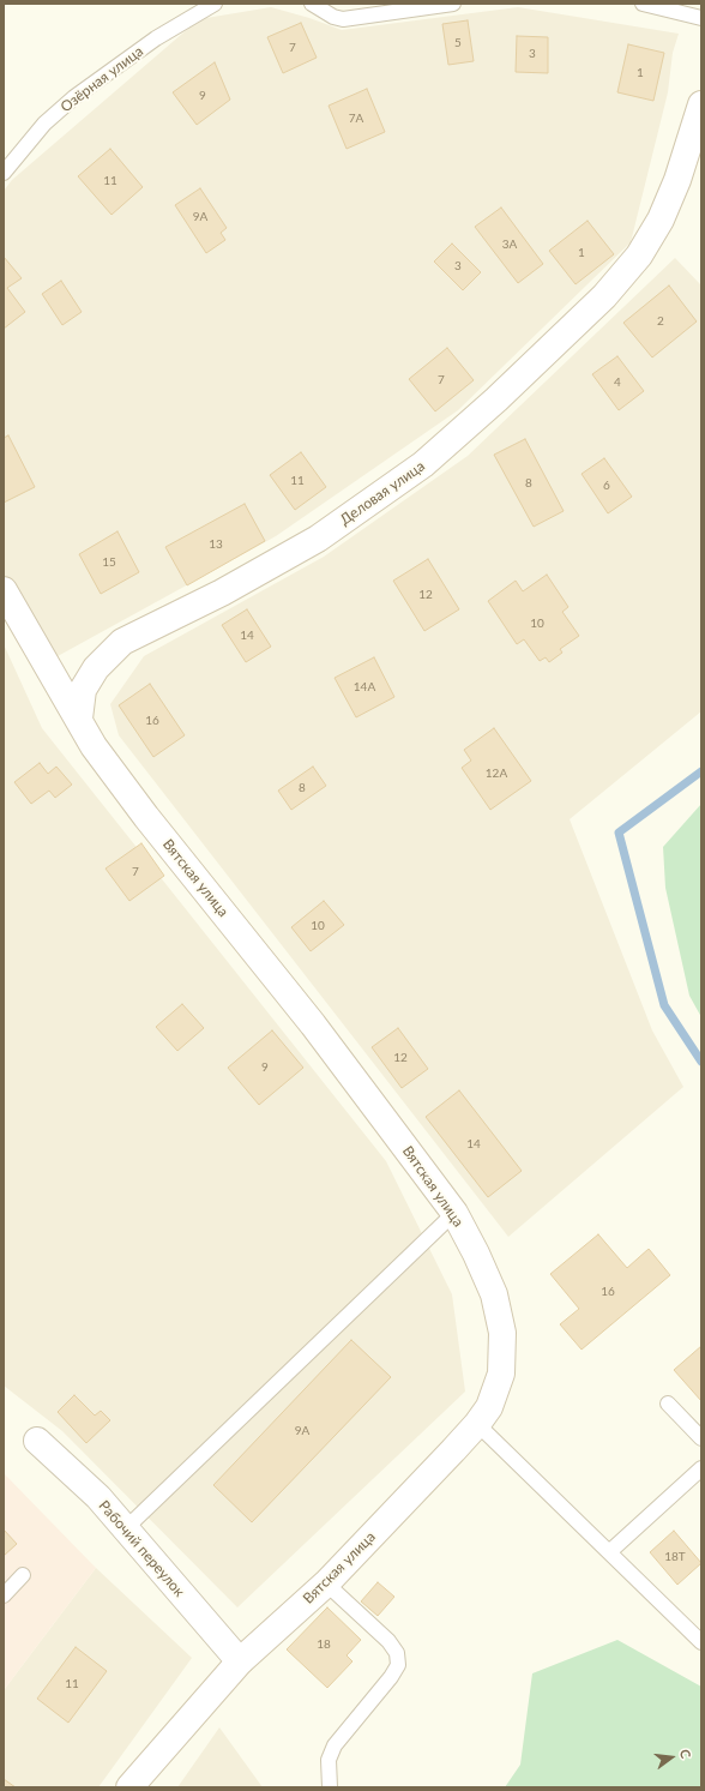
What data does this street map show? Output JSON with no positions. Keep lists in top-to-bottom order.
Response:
{
  "streets": {
    "street": ["Деловая улица", "Вятская улица", "Рабочий переулок"],
    "lane": ["Озёрная улица"]
  },
  "crossings": [
    ["Деловая улица", "Вятская улица"],
    ["Вятская улица", "Рабочий переулок"]
  ],
  "house_numbers": [
    "5",
    "7",
    "3",
    "1",
    "9",
    "7А",
    "11",
    "9А",
    "3А",
    "1",
    "3",
    "2",
    "7",
    "4",
    "11",
    "8",
    "6",
    "13",
    "15",
    "12",
    "10",
    "14",
    "14А",
    "16",
    "12А",
    "8",
    "7",
    "10",
    "12",
    "9",
    "14",
    "16",
    "9А",
    "18Т",
    "18",
    "11"
  ],
  "north": "right"
}
